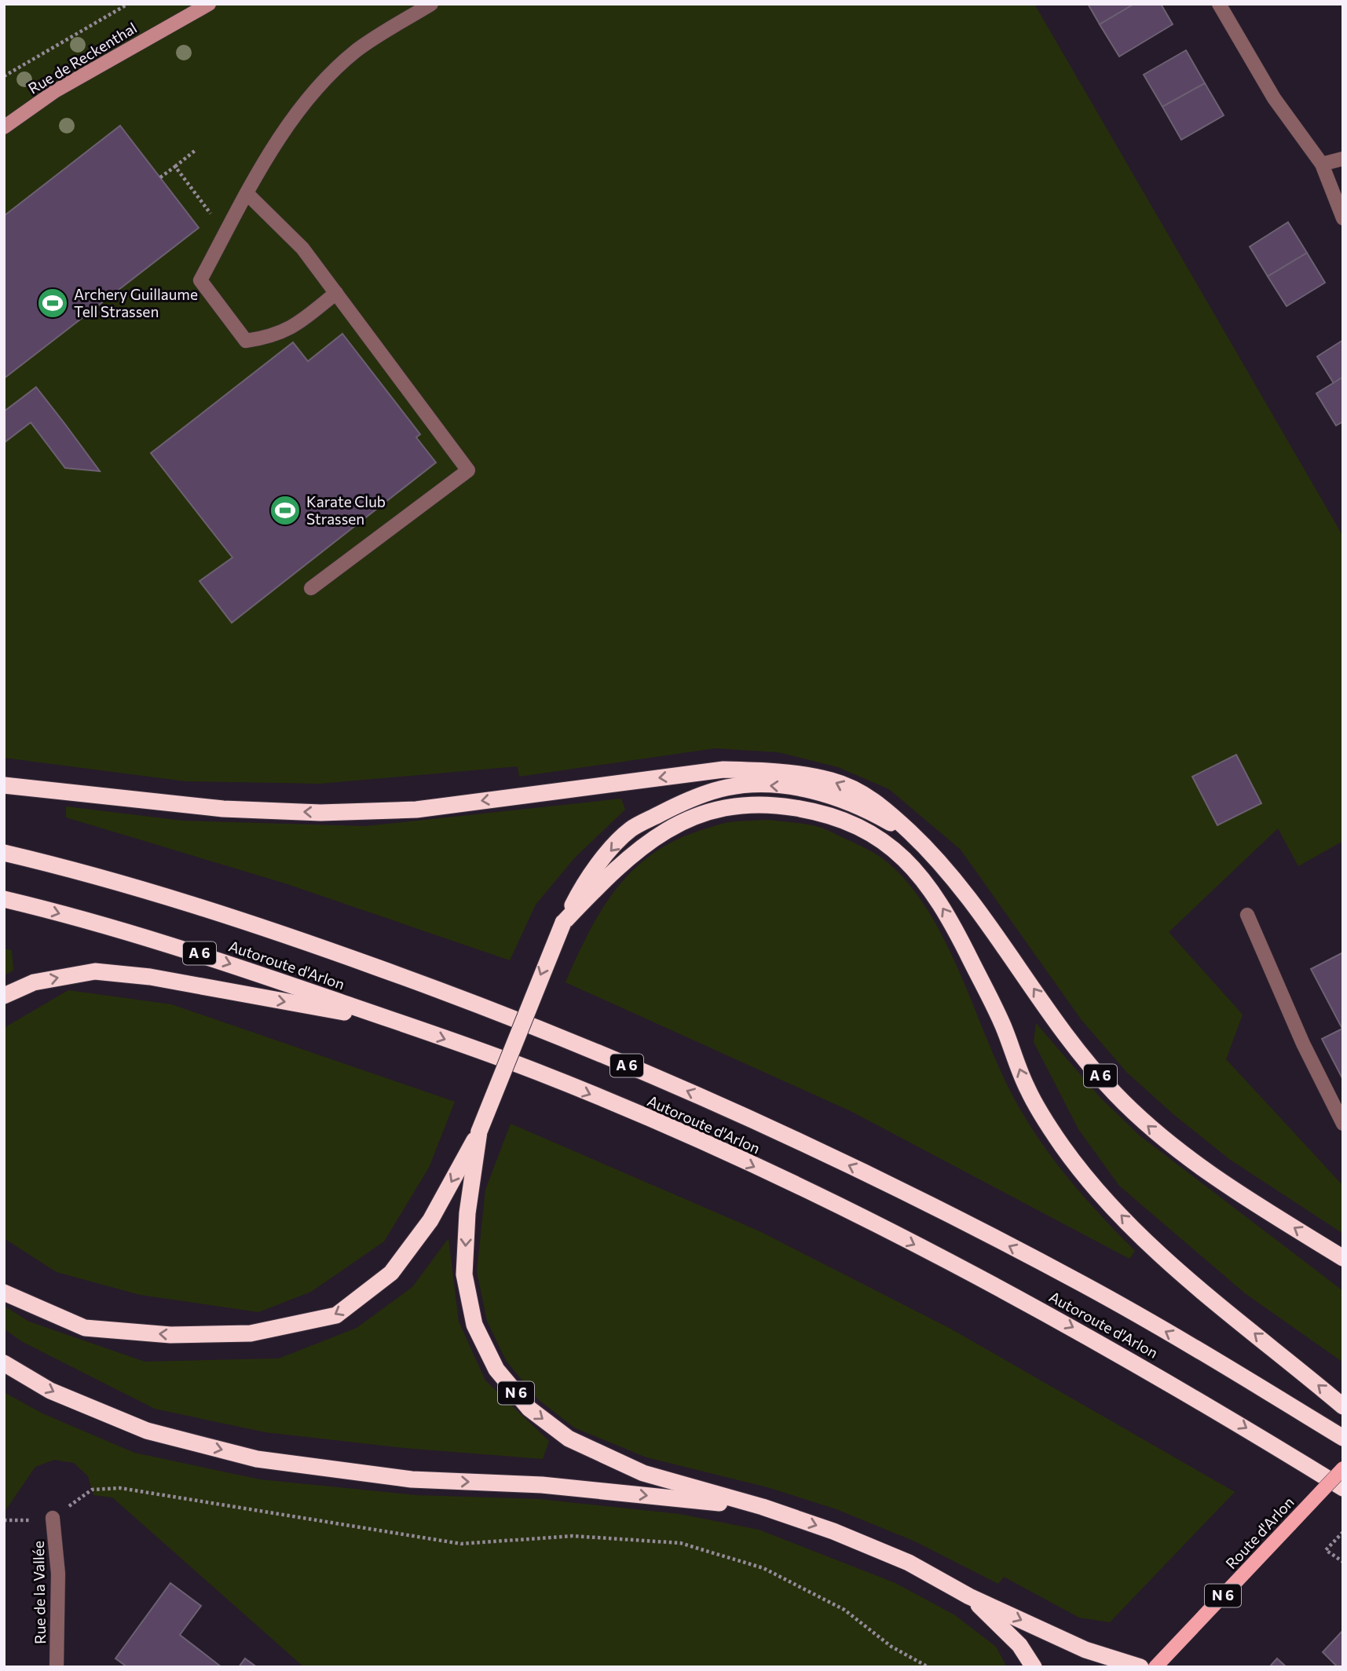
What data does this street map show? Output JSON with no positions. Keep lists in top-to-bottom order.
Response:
{
  "streets": {
    "highway": ["A 6", "Autoroute d'Arlon", "N 6"],
    "main road": ["Rue de Reckenthal", "Route d'Arlon"],
    "street": ["Rue de la Vallée"]
  },
  "crossings": [
    ["A 6", "Autoroute d'Arlon"],
    ["A 6", "N 6"]
  ],
  "places": {
    "sports": ["Archery Guillaume Tell Strassen", "Karate Club Strassen"]
  }
}
